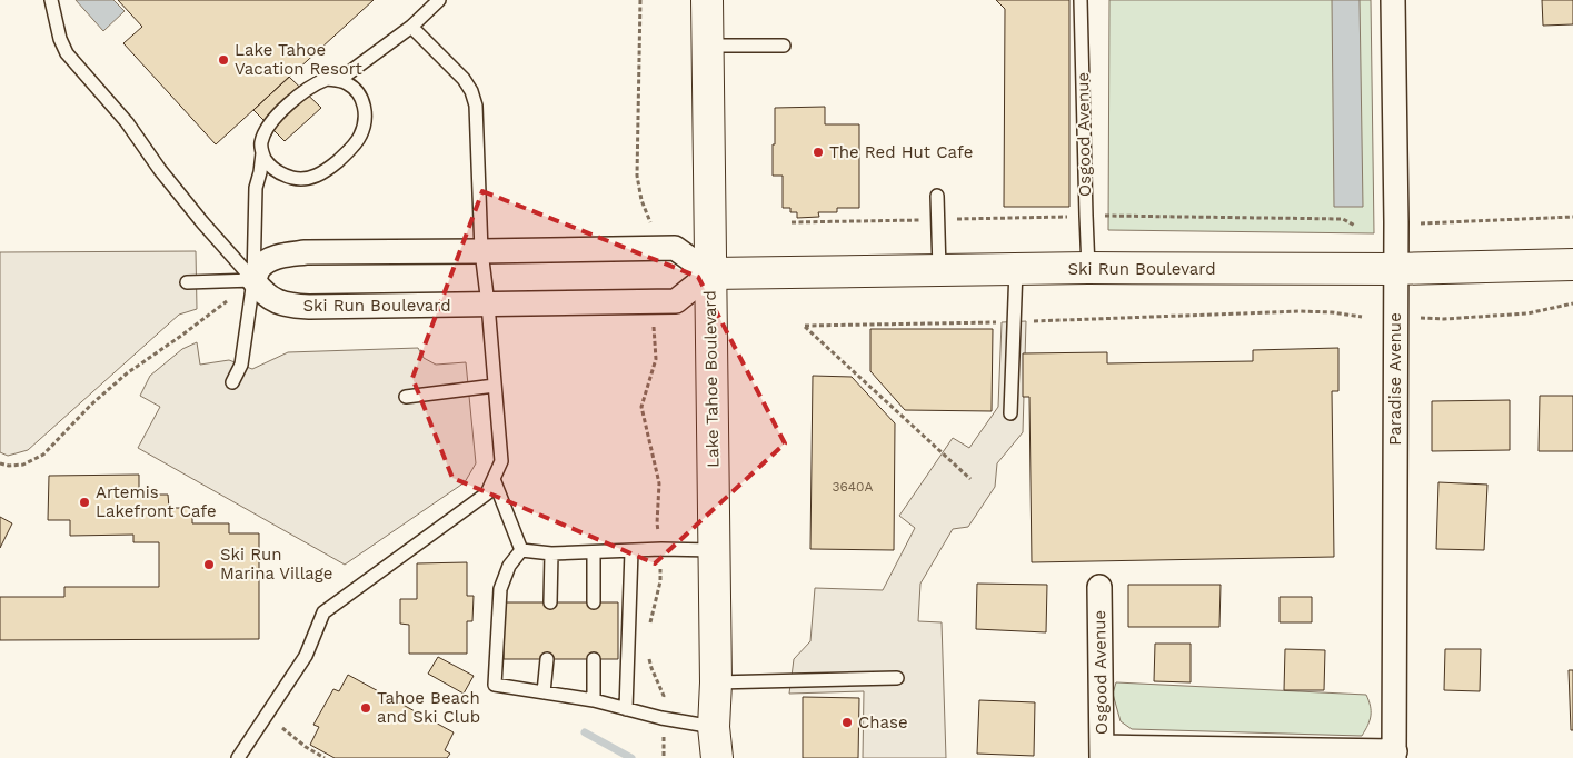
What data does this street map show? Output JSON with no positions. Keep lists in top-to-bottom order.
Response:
{
  "streets": {
    "main road": ["Ski Run Boulevard", "Lake Tahoe Boulevard"],
    "street": ["Osgood Avenue", "Paradise Avenue"]
  },
  "crossings": [
    ["Osgood Avenue", "Ski Run Boulevard"],
    ["Ski Run Boulevard", "Lake Tahoe Boulevard"],
    ["Ski Run Boulevard", "Paradise Avenue"]
  ],
  "places": [
    "Lake Tahoe Vacation Resort",
    "The Red Hut Cafe",
    "Artemis Lakefront Cafe",
    "Ski Run Marina Village",
    "Tahoe Beach and Ski Club",
    "Chase"
  ],
  "house_numbers": ["3640A"]
}
